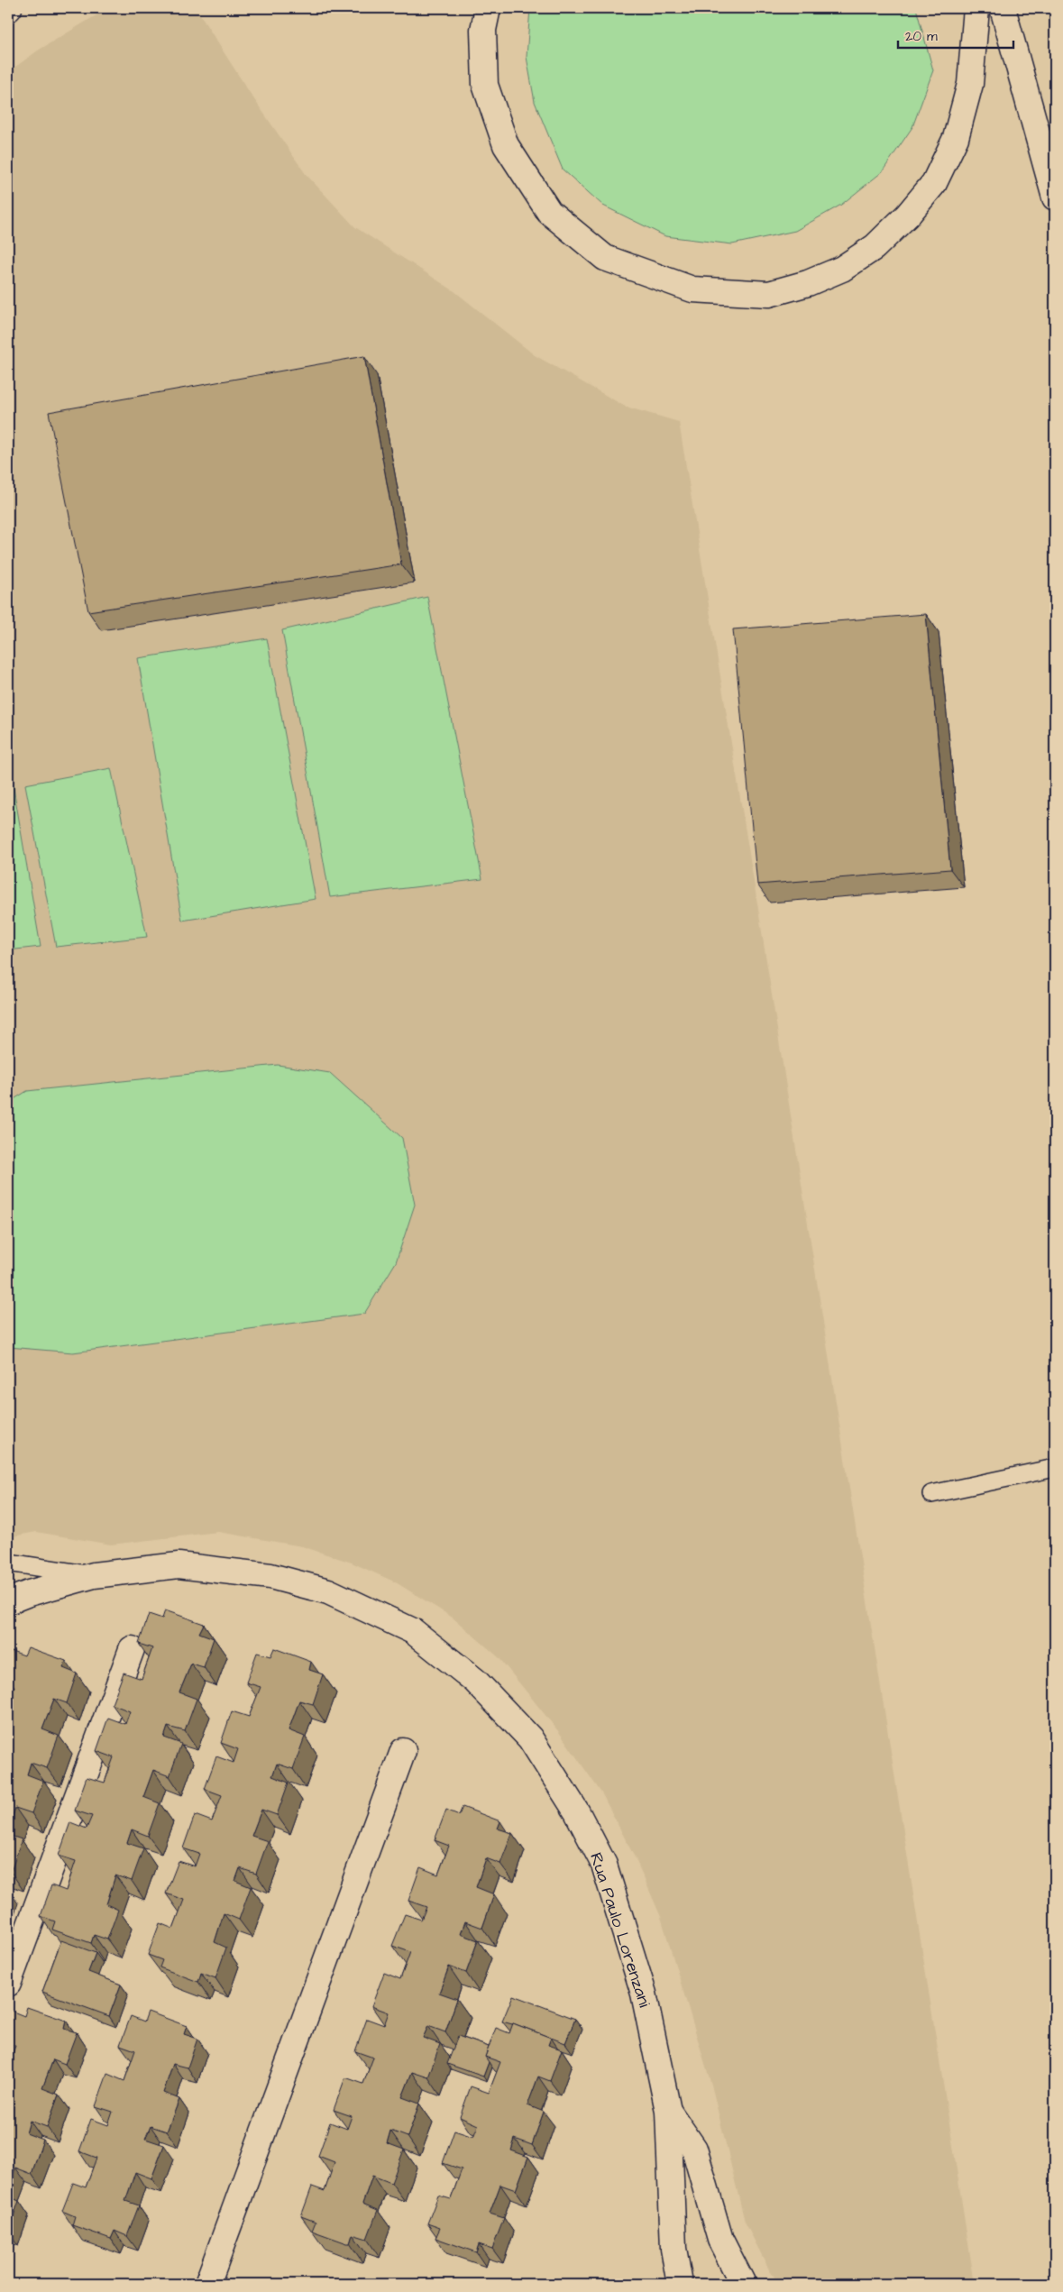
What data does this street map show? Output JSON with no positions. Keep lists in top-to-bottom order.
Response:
{
  "streets": {
    "main road": ["Rua Paulo Lorenzani"]
  },
  "scale_bar": "20 m"
}
